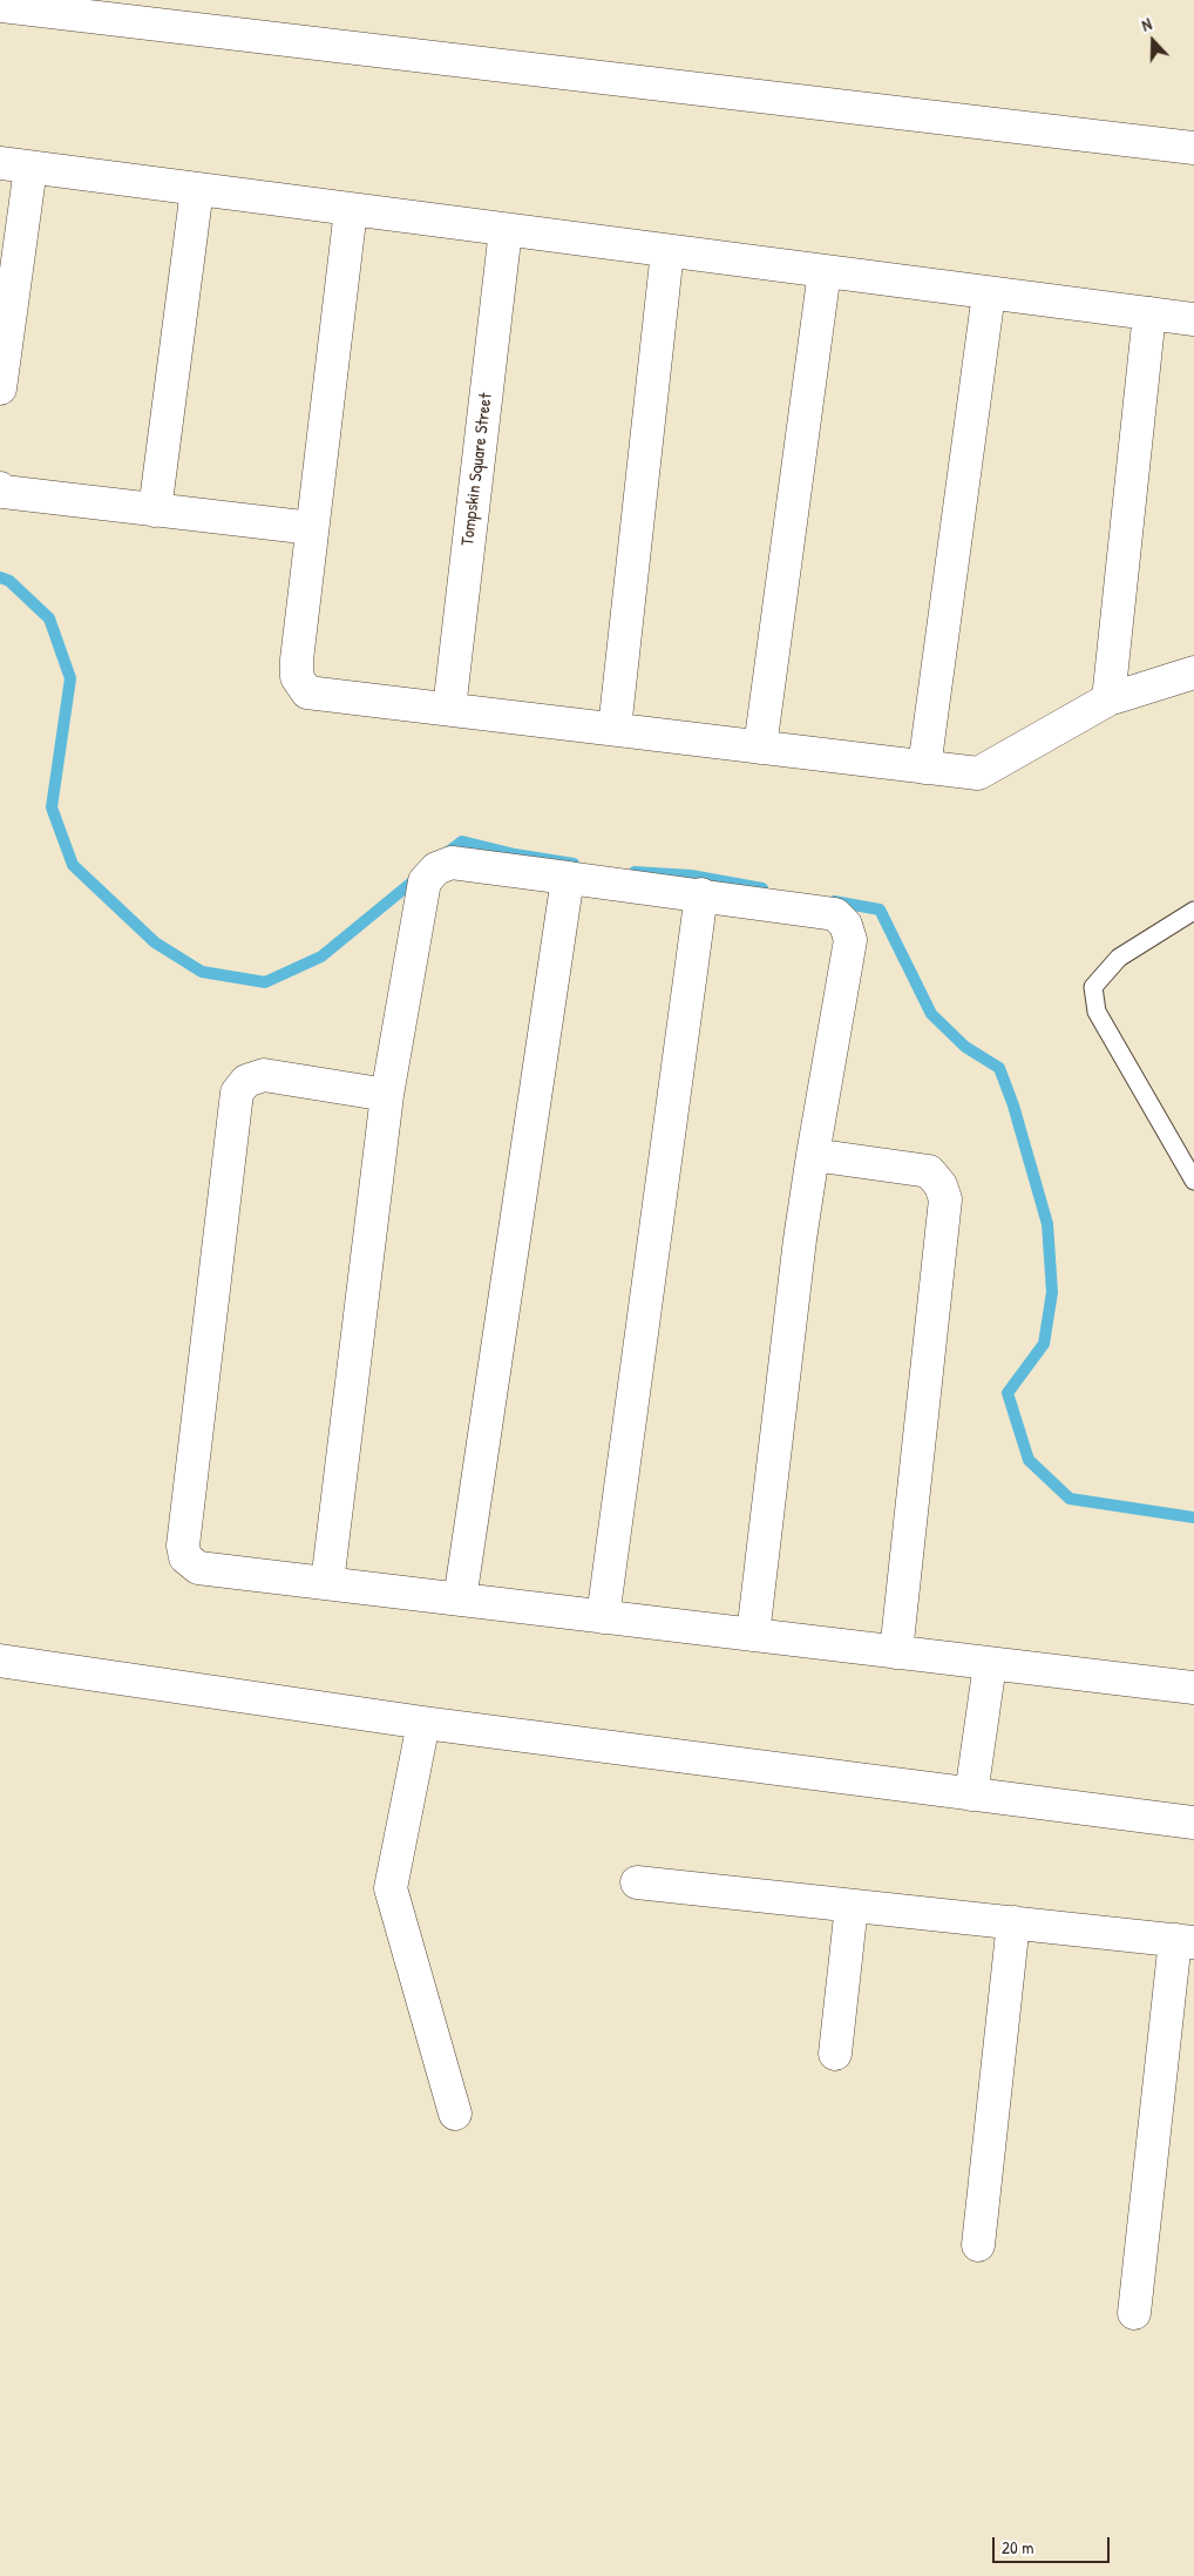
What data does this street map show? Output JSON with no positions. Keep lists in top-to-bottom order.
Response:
{
  "streets": {
    "street": ["Tompskin Square Street"]
  },
  "scale_bar": "20 m",
  "north": "top"
}
